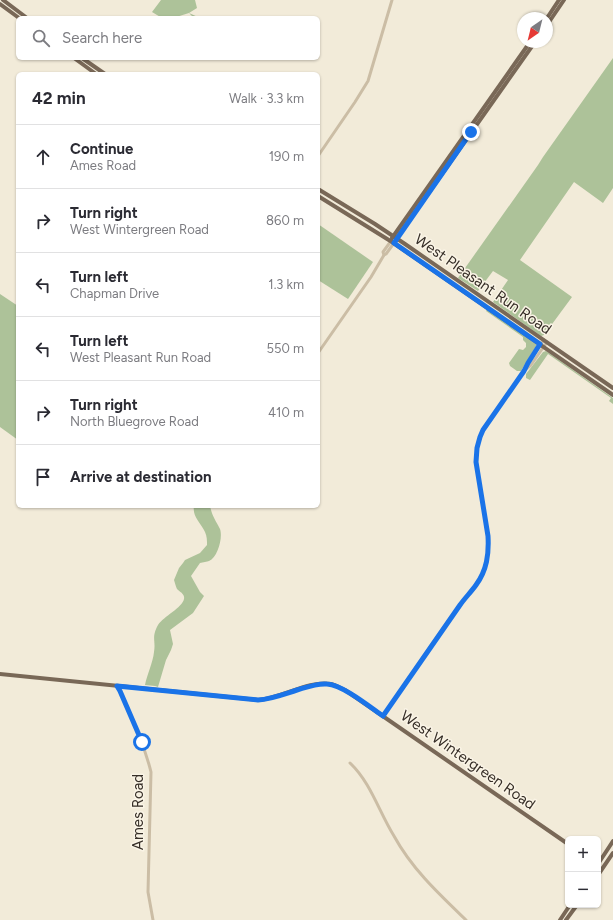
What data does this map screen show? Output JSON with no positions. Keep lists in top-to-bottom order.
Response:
{
  "streets": {
    "main road": ["West Pleasant Run Road", "West Wintergreen Road"],
    "street": ["Ames Road"]
  },
  "crossings": [
    ["West Wintergreen Road", "Ames Road"]
  ],
  "north": "bottom left",
  "page": {
    "search": "Search here",
    "heading": ["42 min", "Walk · 3.3 km"],
    "list": [
      ["Continue", "Ames Road", "190 m"],
      ["Turn right", "West Wintergreen Road", "860 m"],
      ["Turn left", "Chapman Drive", "1.3 km"],
      ["Turn left", "West Pleasant Run Road", "550 m"],
      ["Turn right", "North Bluegrove Road", "410 m"],
      "Arrive at destination"
    ],
    "map_buttons": ["+", "−"]
  }
}
